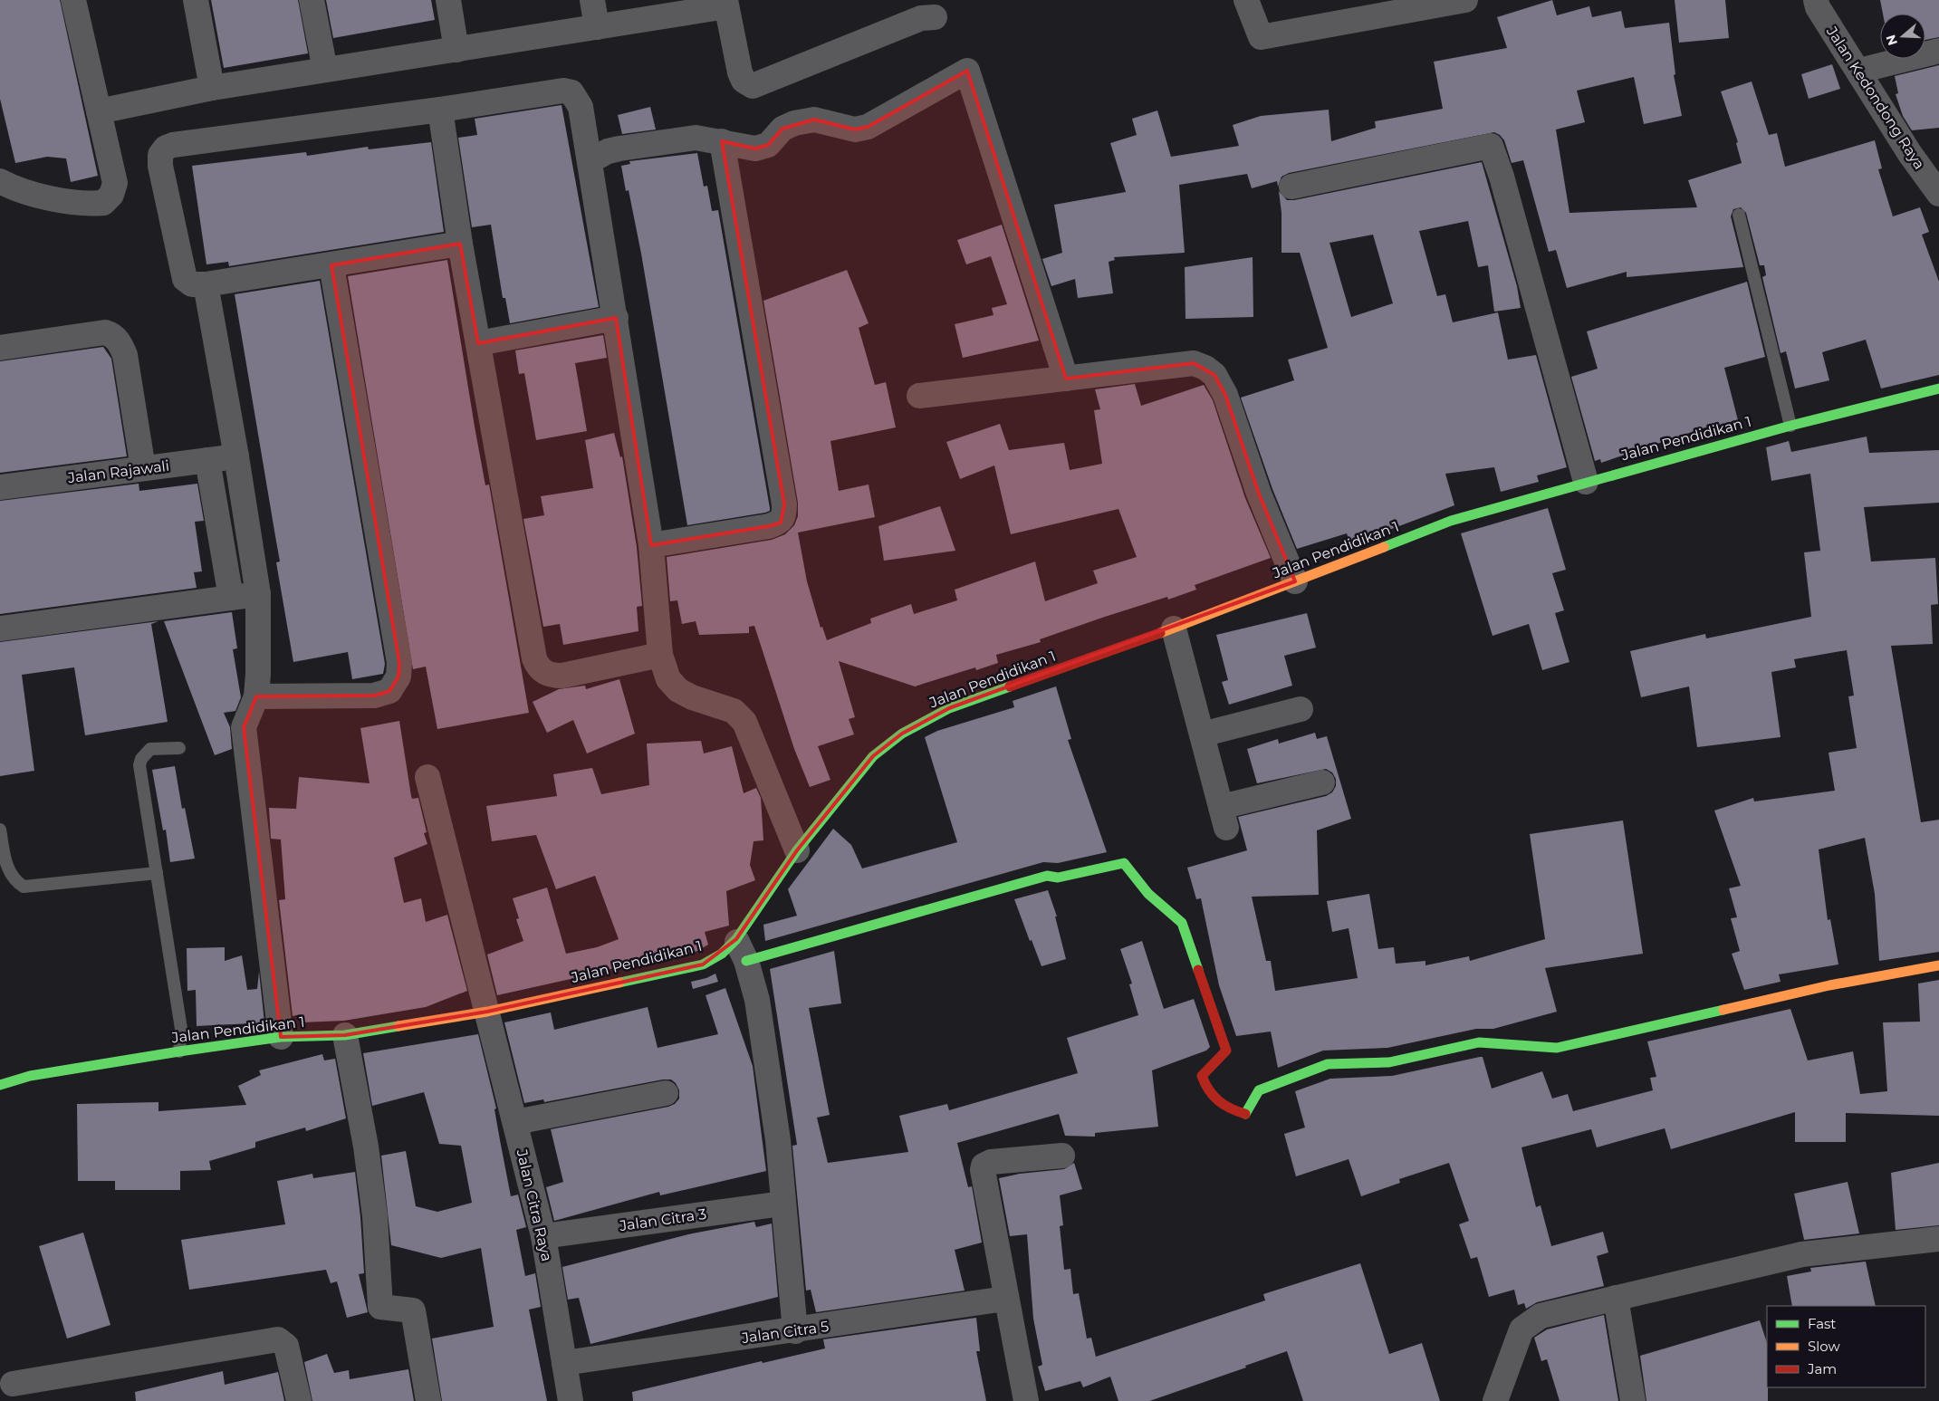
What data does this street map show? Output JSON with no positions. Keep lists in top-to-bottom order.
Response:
{
  "streets": {
    "street": [
      "Jalan Kedondong Raya",
      "Jalan Pendidikan 1",
      "Jalan Rajawali",
      "Jalan Citra Raya",
      "Jalan Citra 3",
      "Jalan Citra 5"
    ]
  },
  "crossings": [
    ["Jalan Pendidikan 1", "Jalan Citra Raya"],
    ["Jalan Citra Raya", "Jalan Citra 3"],
    ["Jalan Citra Raya", "Jalan Citra 5"]
  ],
  "legend": ["Fast", "Slow", "Jam"],
  "north": "left"
}
